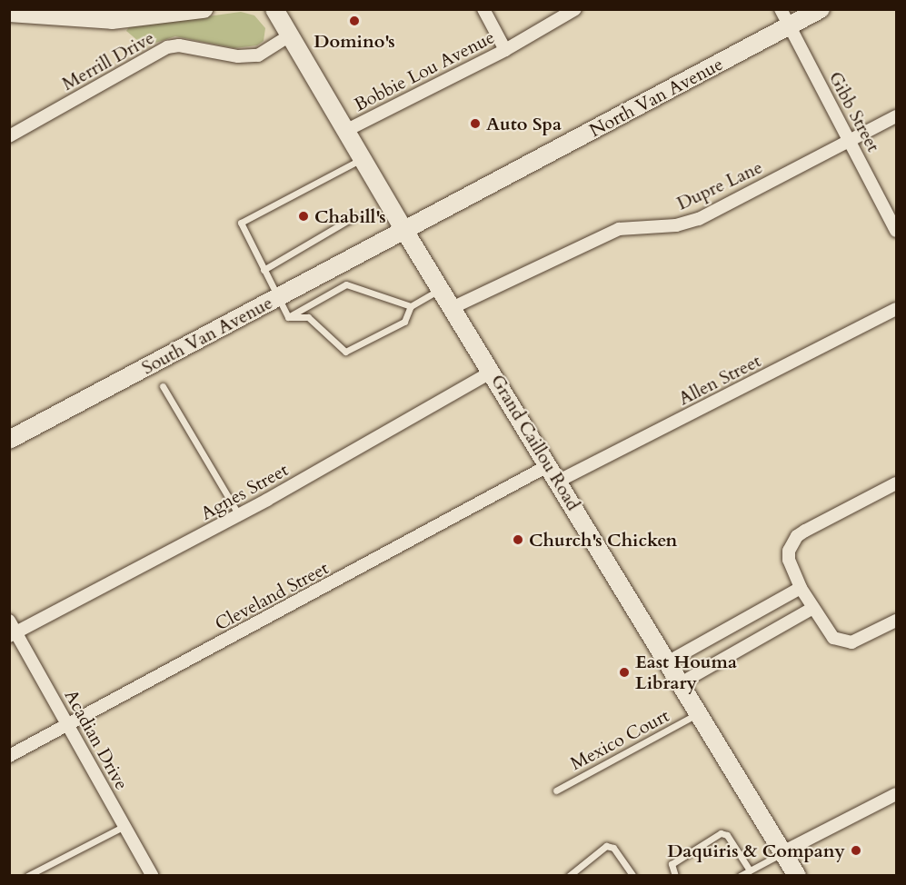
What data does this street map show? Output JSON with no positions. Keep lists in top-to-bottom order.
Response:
{
  "streets": {
    "main road": ["North Van Avenue", "South Van Avenue", "Grand Caillou Road"],
    "street": [
      "Merrill Drive",
      "Bobbie Lou Avenue",
      "Gibb Street",
      "Dupre Lane",
      "Allen Street",
      "Agnes Street",
      "Cleveland Street",
      "Acadian Drive"
    ],
    "lane": ["Mexico Court"]
  },
  "crossings": [
    ["Merrill Drive", "Grand Caillou Road"],
    ["Bobbie Lou Avenue", "Grand Caillou Road"],
    ["North Van Avenue", "Gibb Street"],
    ["North Van Avenue", "South Van Avenue"],
    ["North Van Avenue", "Grand Caillou Road"],
    ["Gibb Street", "Dupre Lane"],
    ["Dupre Lane", "Grand Caillou Road"],
    ["South Van Avenue", "Grand Caillou Road"],
    ["Allen Street", "Grand Caillou Road"],
    ["Grand Caillou Road", "Agnes Street"],
    ["Grand Caillou Road", "Cleveland Street"],
    ["Grand Caillou Road", "Mexico Court"],
    ["Agnes Street", "Acadian Drive"],
    ["Cleveland Street", "Acadian Drive"]
  ],
  "places": [
    "Domino's",
    "Auto Spa",
    "Chabill's",
    "Church's Chicken",
    "East Houma Library",
    "Daquiris & Company"
  ]
}
